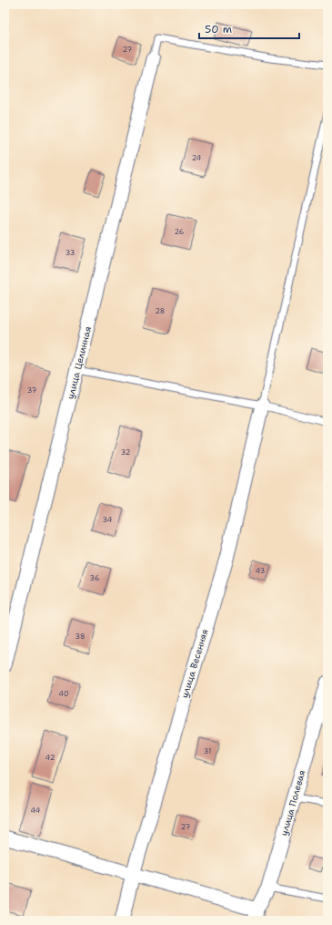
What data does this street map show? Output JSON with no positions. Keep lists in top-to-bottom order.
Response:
{
  "streets": {
    "street": ["улица Целинная", "улица Весенняя", "улица Полевая"]
  },
  "house_numbers": [
    "27",
    "24",
    "26",
    "33",
    "28",
    "37",
    "32",
    "34",
    "43",
    "36",
    "38",
    "40",
    "31",
    "42",
    "44",
    "27"
  ],
  "scale_bar": "50 m"
}
